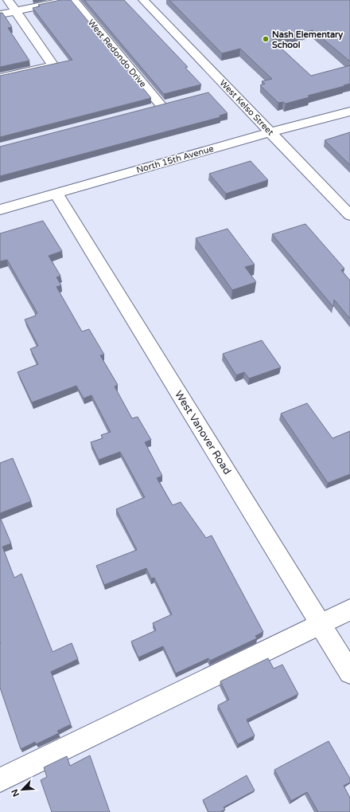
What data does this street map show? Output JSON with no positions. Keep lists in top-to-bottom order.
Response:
{
  "streets": {
    "street": [
      "West Redondo Drive",
      "West Kelso Street",
      "North 15th Avenue",
      "West Vanover Road"
    ]
  },
  "crossings": [
    ["West Kelso Street", "North 15th Avenue"],
    ["North 15th Avenue", "West Vanover Road"]
  ],
  "places": ["Nash Elementary School"],
  "north": "bottom left"
}
